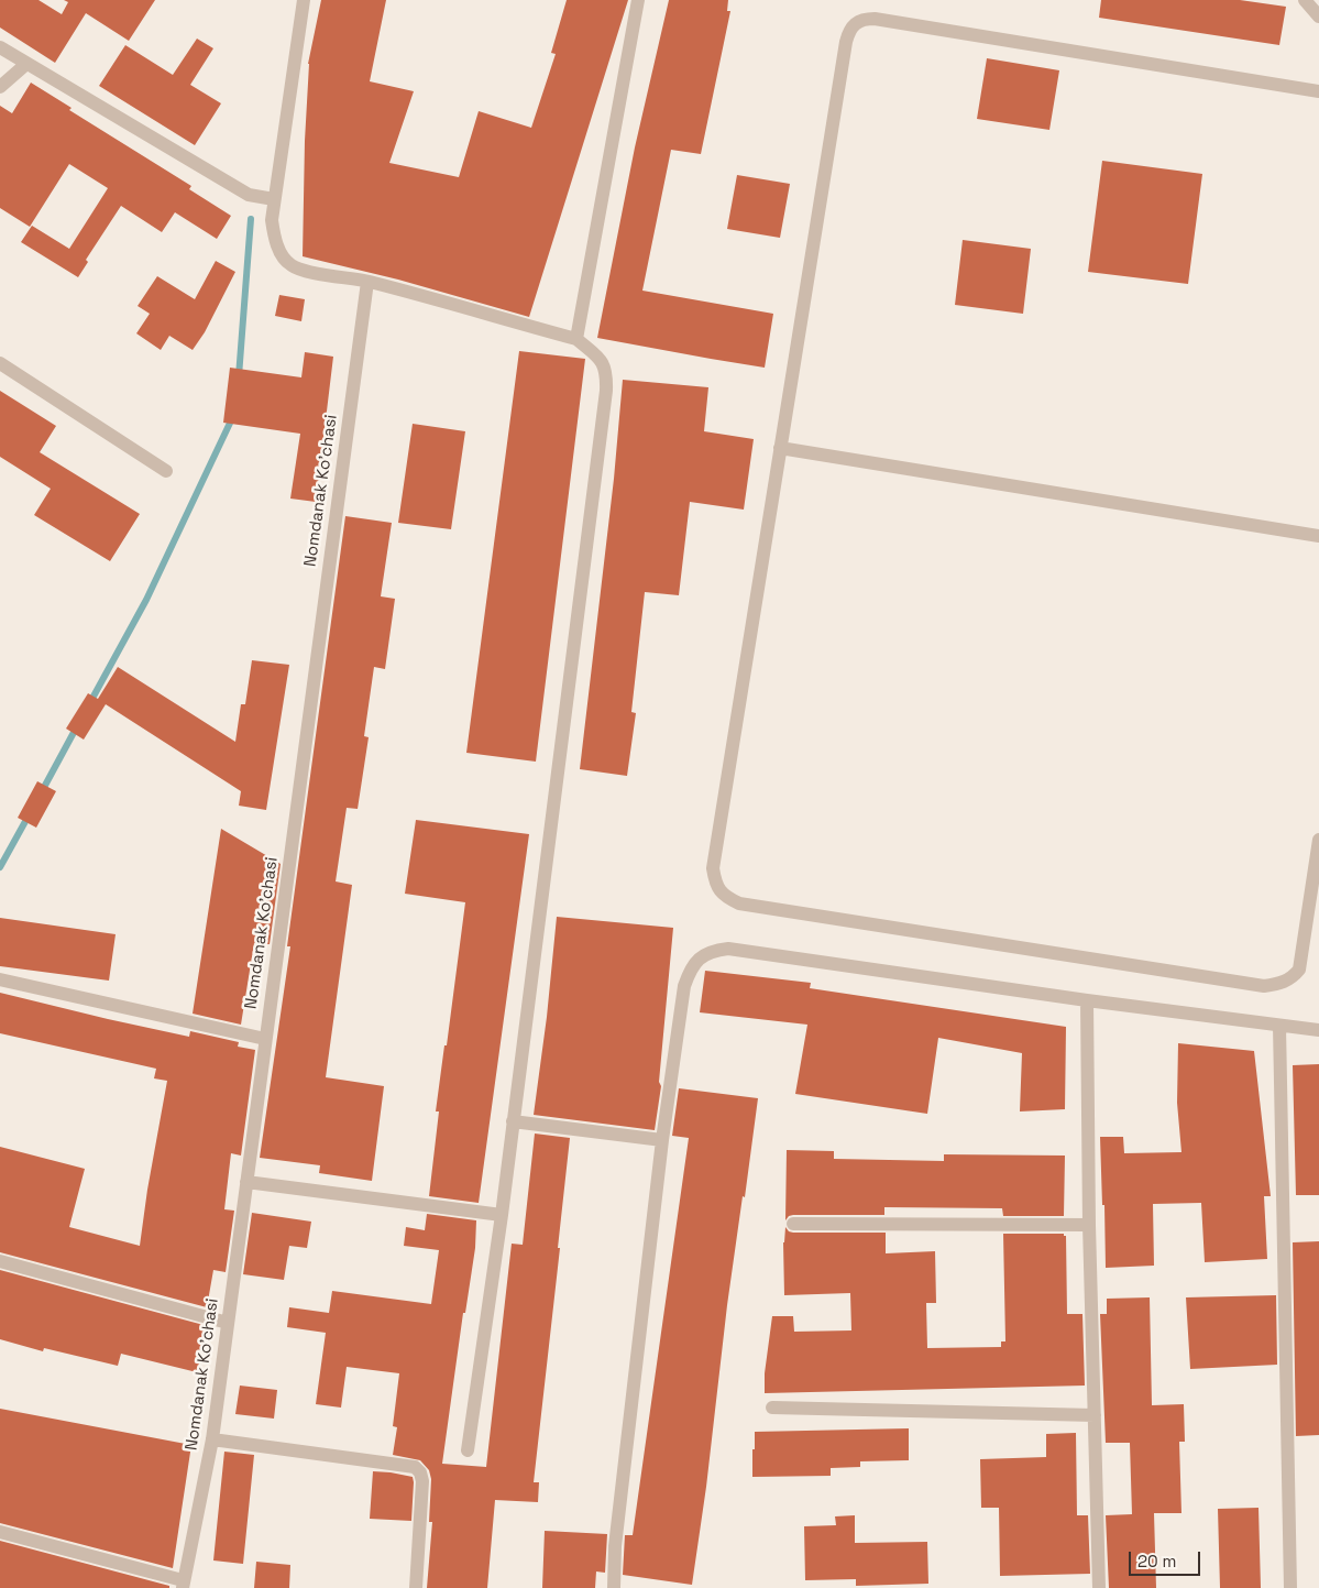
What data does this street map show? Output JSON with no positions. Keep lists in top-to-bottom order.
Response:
{
  "streets": {
    "street": ["Nomdanak Ko'chasi"]
  },
  "scale_bar": "20 m"
}
